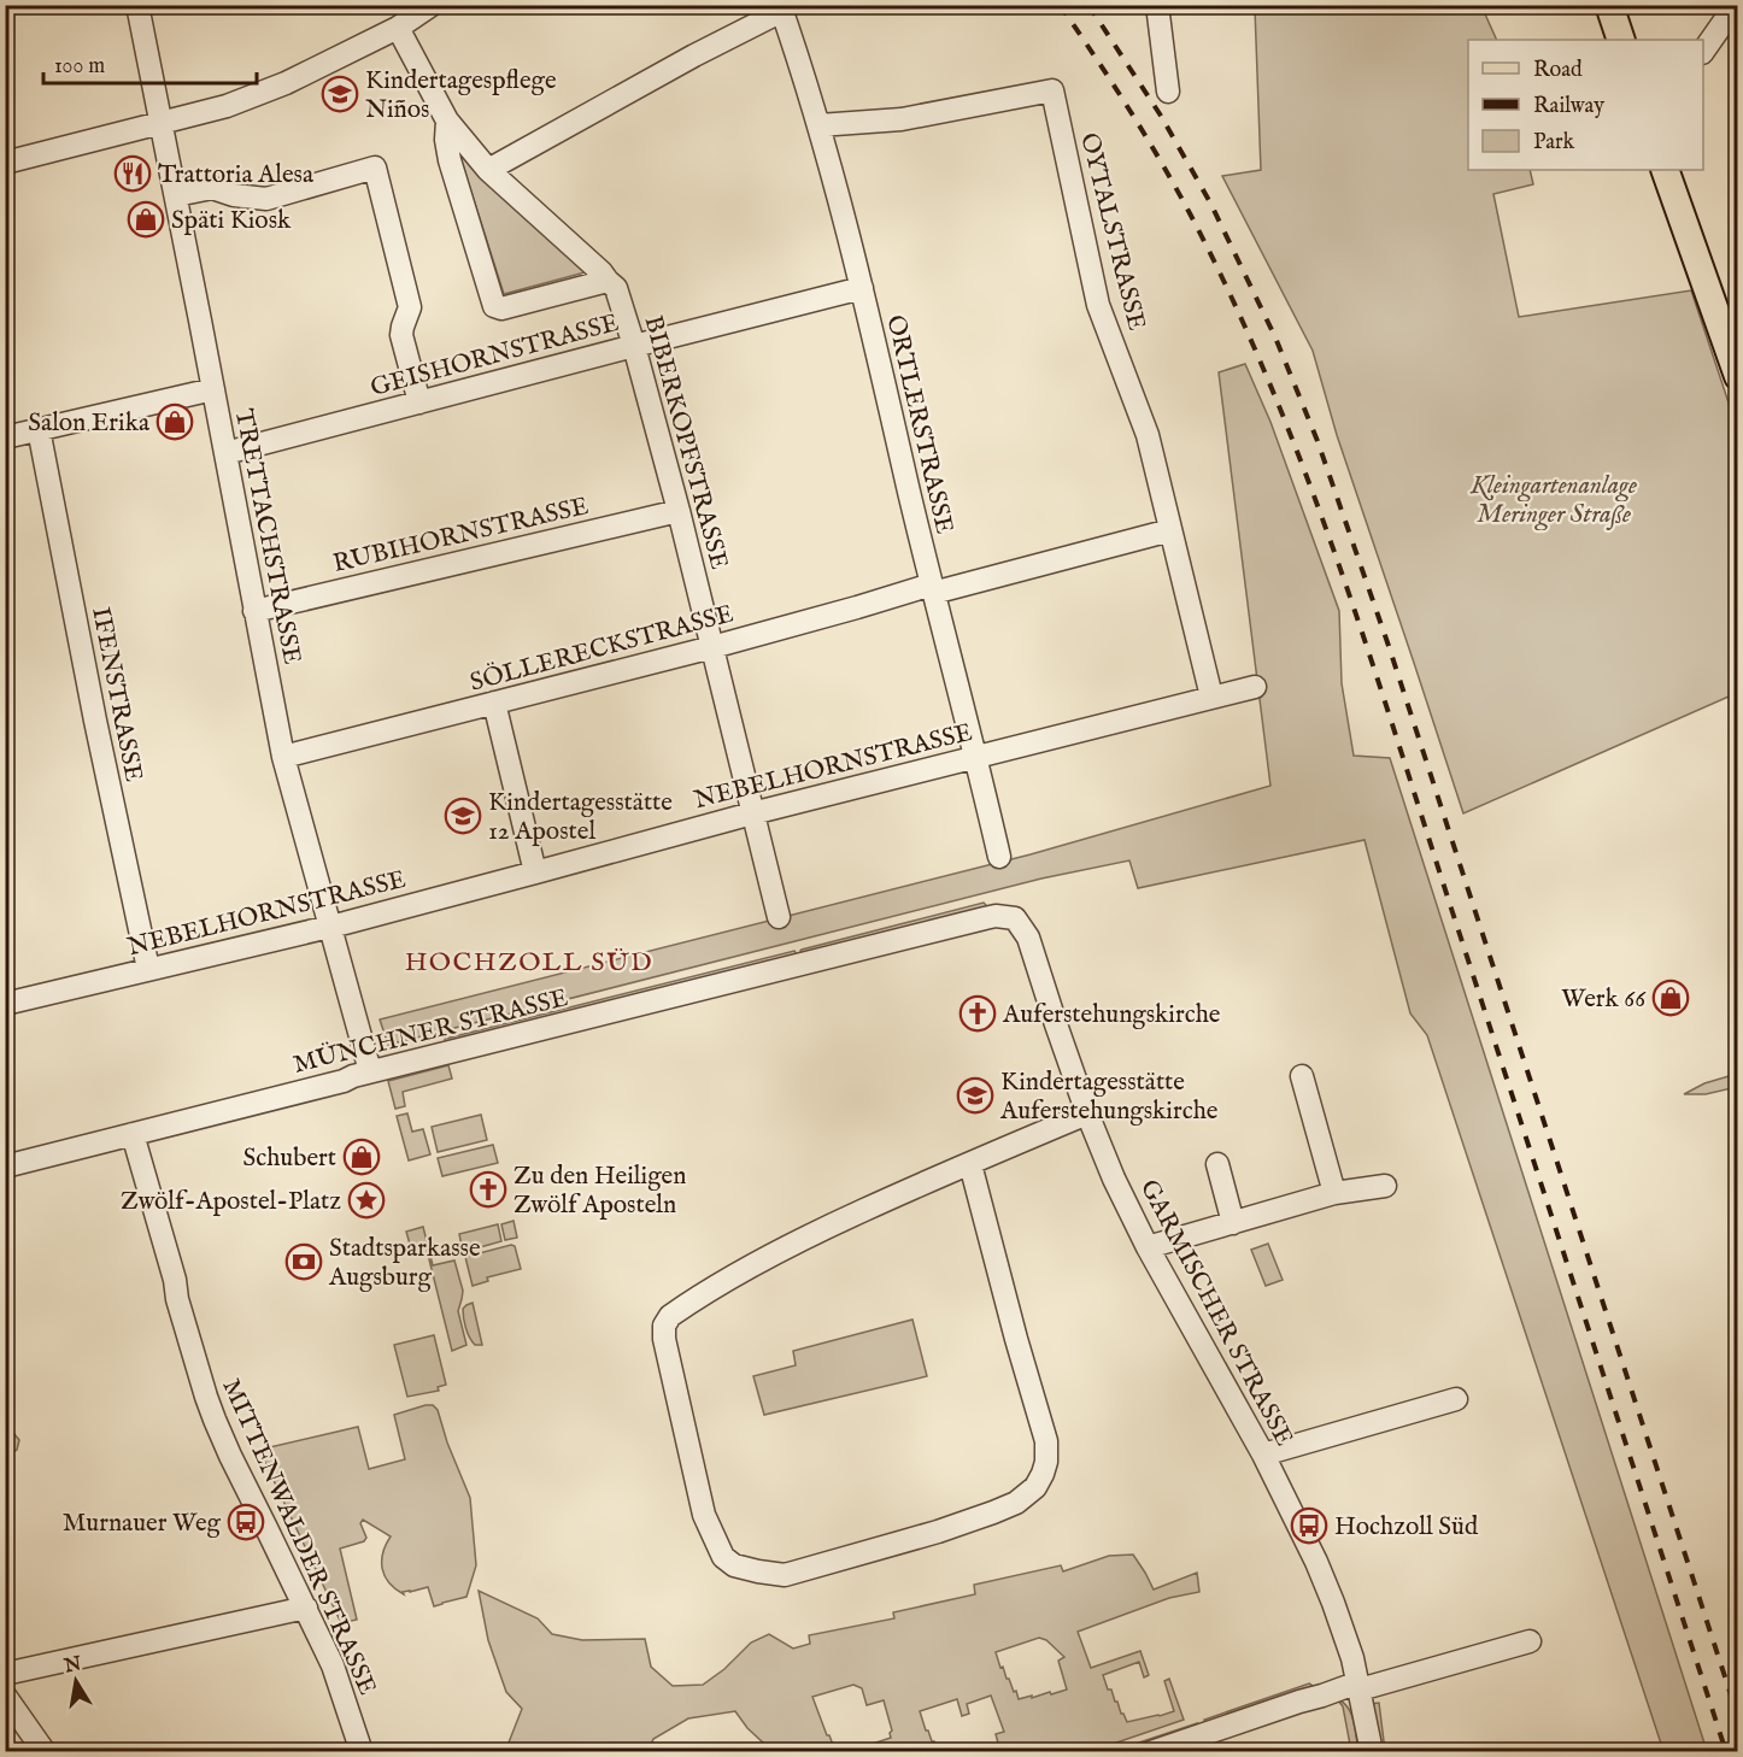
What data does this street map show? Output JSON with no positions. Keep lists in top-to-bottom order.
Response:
{
  "streets": {
    "street": [
      "OYTALSTRASSE",
      "GEISHORNSTRASSE",
      "ORTLERSTRASSE",
      "BIBERKOPFSTRASSE",
      "RUBIHORNSTRASSE",
      "TRETTACHSTRASSE",
      "SÖLLERECKSTRASSE",
      "IFENSTRASSE",
      "NEBELHORNSTRASSE",
      "MÜNCHNER STRASSE",
      "GARMISCHER STRASSE",
      "MITTENWALDER STRASSE"
    ]
  },
  "crossings": [
    ["OYTALSTRASSE", "ORTLERSTRASSE"],
    ["OYTALSTRASSE", "SÖLLERECKSTRASSE"],
    ["OYTALSTRASSE", "NEBELHORNSTRASSE"],
    ["GEISHORNSTRASSE", "ORTLERSTRASSE"],
    ["GEISHORNSTRASSE", "BIBERKOPFSTRASSE"],
    ["GEISHORNSTRASSE", "TRETTACHSTRASSE"],
    ["ORTLERSTRASSE", "SÖLLERECKSTRASSE"],
    ["ORTLERSTRASSE", "NEBELHORNSTRASSE"],
    ["BIBERKOPFSTRASSE", "RUBIHORNSTRASSE"],
    ["BIBERKOPFSTRASSE", "SÖLLERECKSTRASSE"],
    ["BIBERKOPFSTRASSE", "NEBELHORNSTRASSE"],
    ["RUBIHORNSTRASSE", "TRETTACHSTRASSE"],
    ["TRETTACHSTRASSE", "SÖLLERECKSTRASSE"],
    ["TRETTACHSTRASSE", "NEBELHORNSTRASSE"],
    ["TRETTACHSTRASSE", "MÜNCHNER STRASSE"],
    ["IFENSTRASSE", "NEBELHORNSTRASSE"],
    ["MÜNCHNER STRASSE", "GARMISCHER STRASSE"],
    ["MÜNCHNER STRASSE", "MITTENWALDER STRASSE"]
  ],
  "districts": ["HOCHZOLL SÜD"],
  "parks": ["Kleingartenanlage Meringer Straße"],
  "places": {
    "school or university": ["Kindertagespflege Niños", "Kindertagesstätte 12 Apostel", "Kindertagesstätte Auferstehungskirche"],
    "restaurant": ["Trattoria Alesa"],
    "shop": [
      "Späti Kiosk",
      "Salon Erika",
      "Werk 66",
      "Schubert"
    ],
    "church": ["Auferstehungskirche", "Zu den Heiligen Zwölf Aposteln"],
    "place": ["Zwölf-Apostel-Platz"],
    "bank": ["Stadtsparkasse Augsburg"],
    "bus stop": ["Murnauer Weg", "Hochzoll Süd"]
  },
  "legend": ["Road", "Railway", "Park"],
  "scale_bar": "100 m",
  "north": "top"
}
